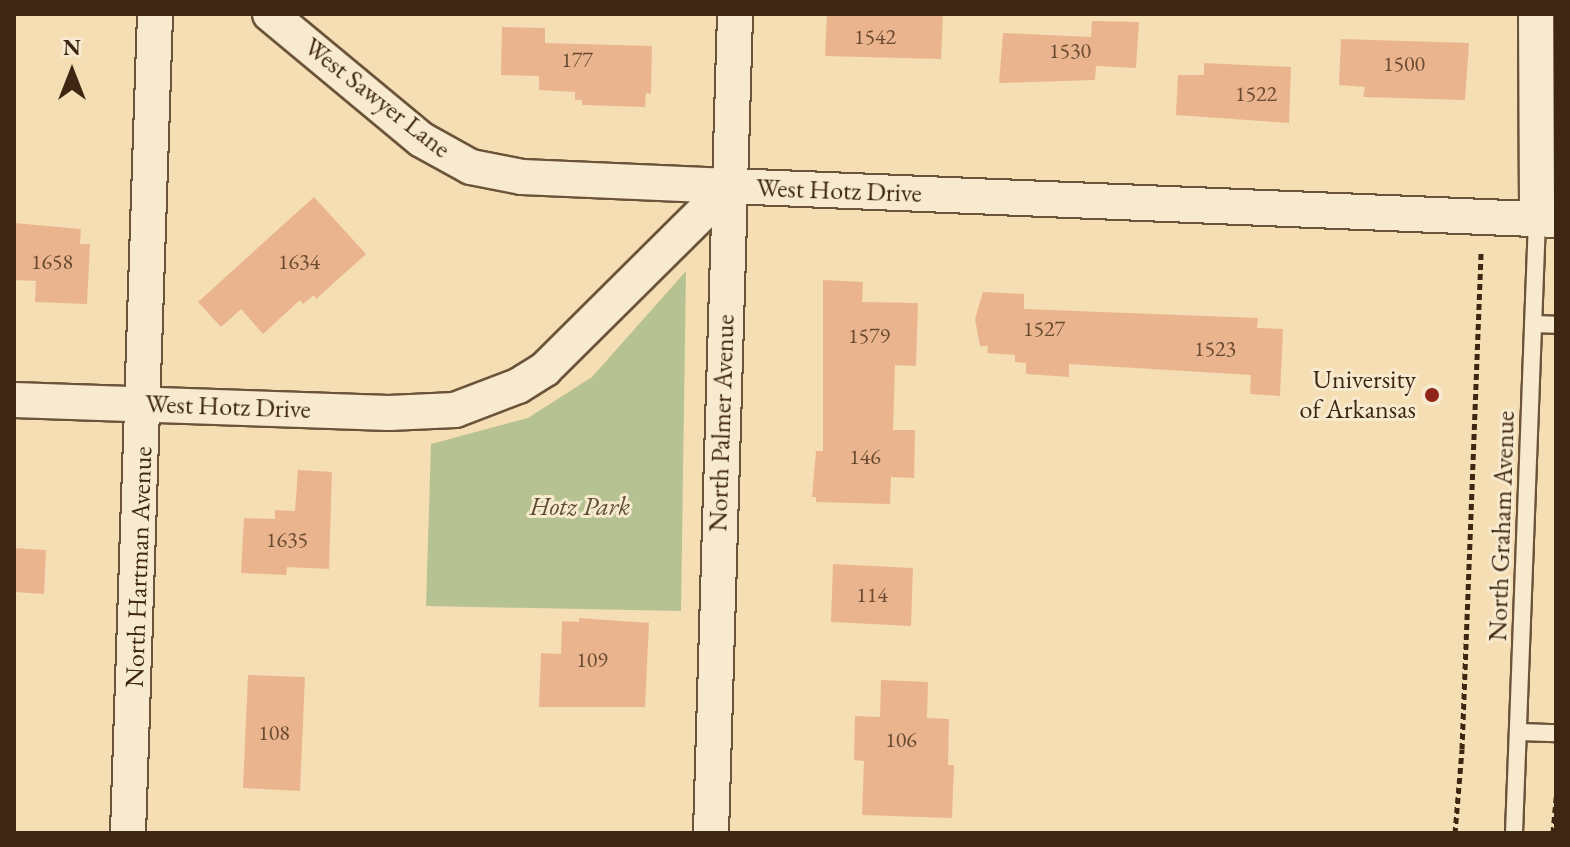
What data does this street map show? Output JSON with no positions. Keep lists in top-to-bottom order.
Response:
{
  "streets": {
    "street": [
      "West Sawyer Lane",
      "West Hotz Drive",
      "North Palmer Avenue",
      "North Hartman Avenue"
    ],
    "lane": ["North Graham Avenue"]
  },
  "crossings": [
    ["West Sawyer Lane", "West Hotz Drive"],
    ["West Sawyer Lane", "North Palmer Avenue"],
    ["West Hotz Drive", "North Palmer Avenue"],
    ["West Hotz Drive", "North Graham Avenue"],
    ["West Hotz Drive", "North Hartman Avenue"]
  ],
  "parks": ["Hotz Park"],
  "places": ["University of Arkansas"],
  "house_numbers": [
    "1542",
    "1530",
    "177",
    "1500",
    "1522",
    "1658",
    "1634",
    "1527",
    "1579",
    "1523",
    "146",
    "1635",
    "114",
    "109",
    "108",
    "106"
  ],
  "north": "top"
}
